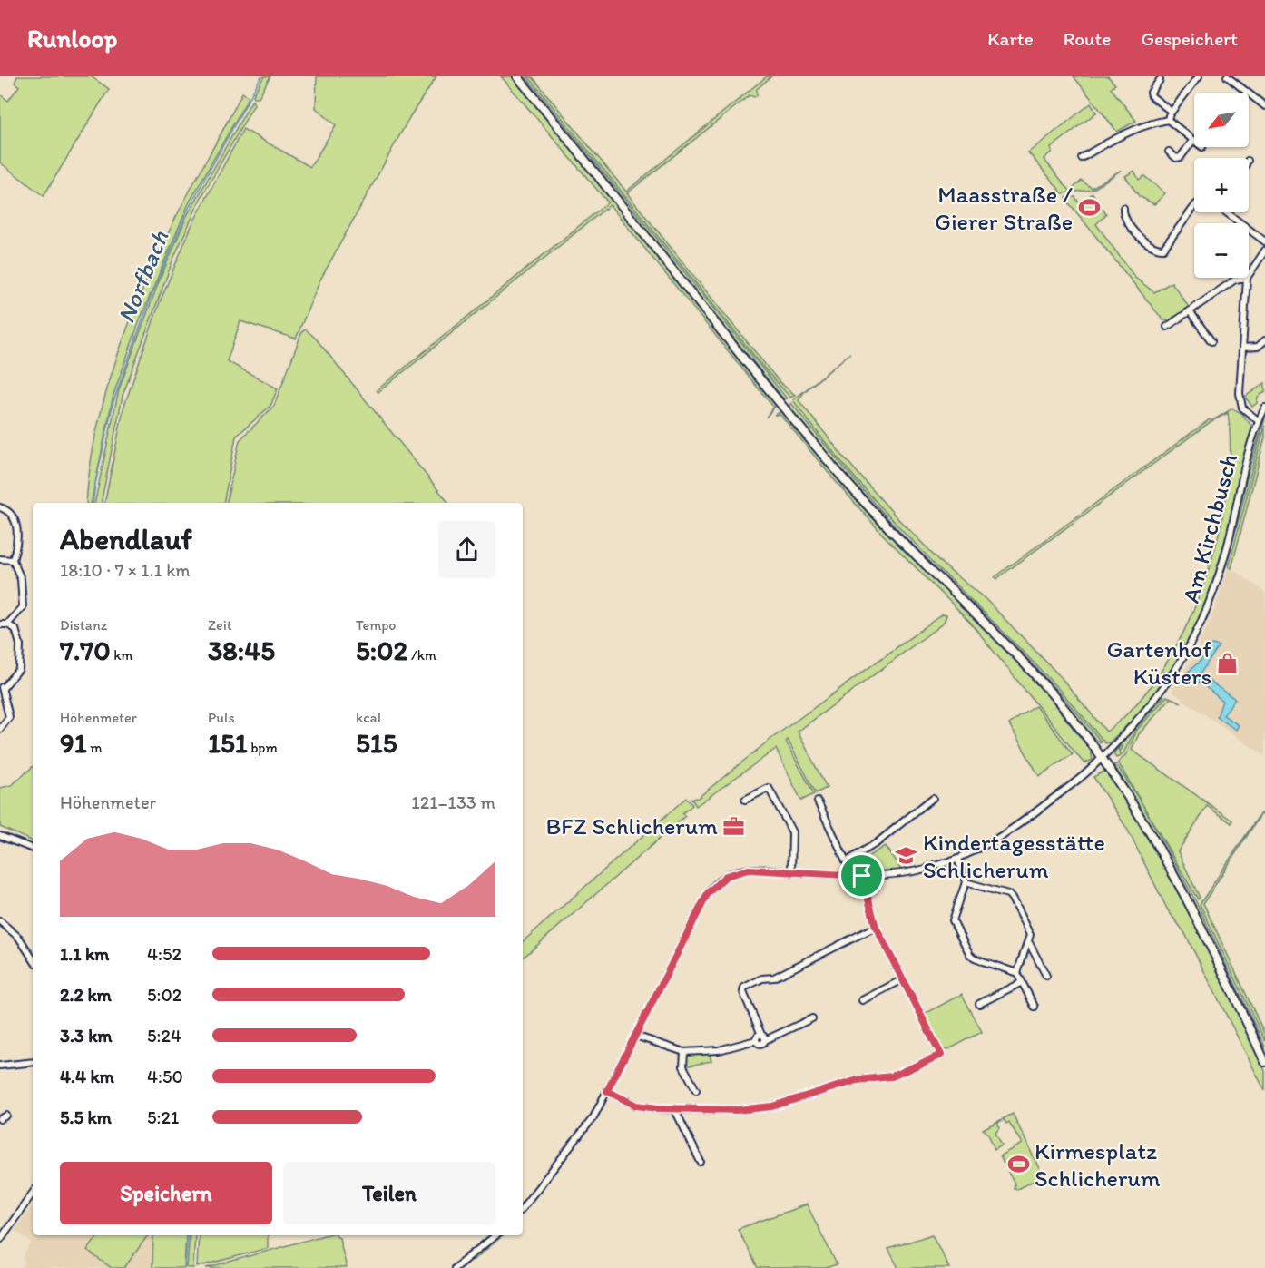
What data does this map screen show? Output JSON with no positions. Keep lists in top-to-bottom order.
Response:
{
  "streets": {
    "street": ["Am Kirchbusch"]
  },
  "water": ["Norfbach"],
  "places": {
    "sports": ["Maasstraße / Gierer Straße", "Kirmesplatz Schlicherum"],
    "shop": ["Gartenhof Küsters"],
    "office": ["BFZ Schlicherum"],
    "school or university": ["Kindertagesstätte Schlicherum"]
  },
  "north": "bottom left",
  "page": {
    "header": "Runloop",
    "nav": ["Karte", "Route", "Gespeichert"],
    "map_buttons": ["+", "−"],
    "heading": ["Abendlauf", "18:10 · 7 × 1.1 km"],
    "stats": [
      ["Distanz", "7.70 km"],
      ["Zeit", "38:45"],
      ["Tempo", "5:02 /km"],
      ["Höhenmeter", "91 m"],
      ["Puls", "151 bpm"],
      ["kcal", "515"]
    ],
    "chart": ["Höhenmeter", "121–133 m"],
    "list": [
      {
        "name": "1.1 km",
        "note": "4:52"
      },
      {
        "name": "2.2 km",
        "note": "5:02"
      },
      {
        "name": "3.3 km",
        "note": "5:24"
      },
      {
        "name": "4.4 km",
        "note": "4:50"
      },
      {
        "name": "5.5 km",
        "note": "5:21"
      }
    ],
    "buttons": ["Speichern", "Teilen"]
  }
}
